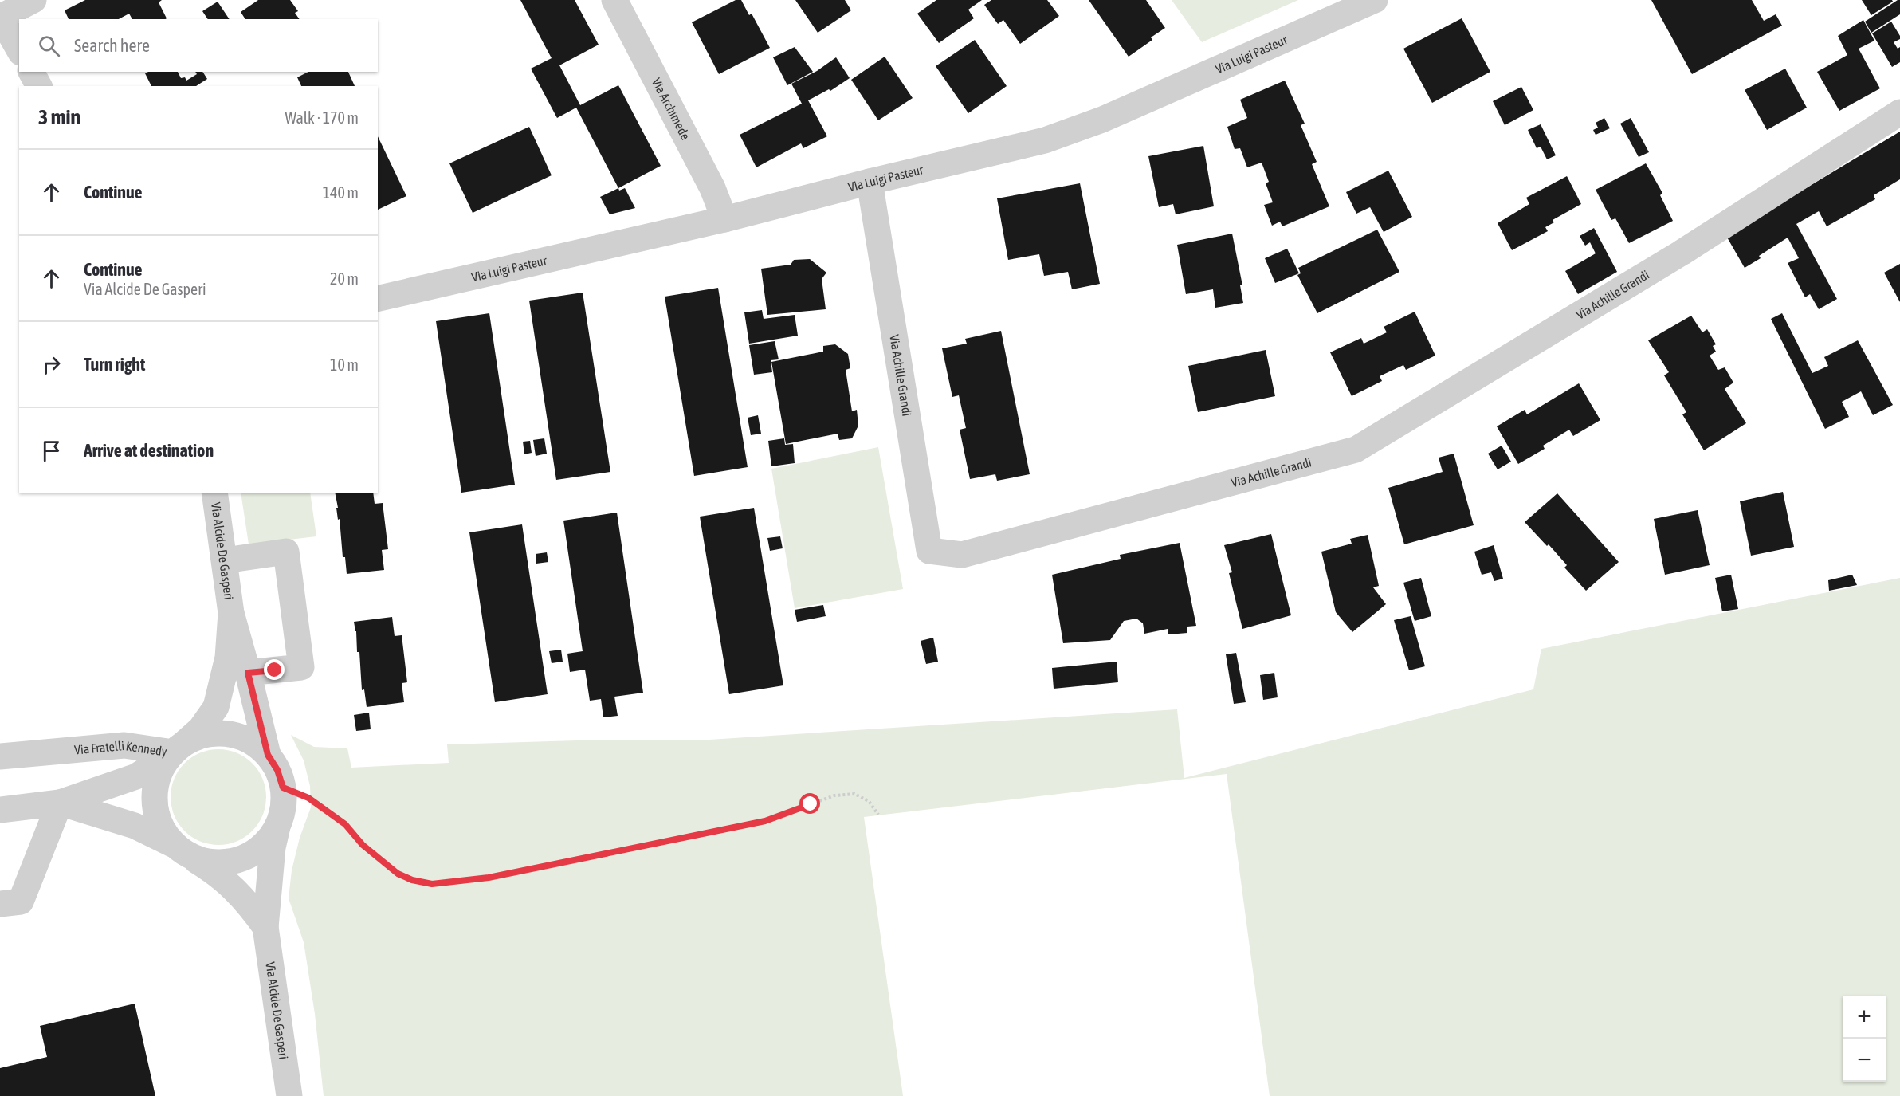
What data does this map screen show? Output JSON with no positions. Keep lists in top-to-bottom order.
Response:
{
  "streets": {
    "street": [
      "Via Luigi Pasteur",
      "Via Archimede",
      "Via Achille Grandi",
      "Via Alcide De Gasperi",
      "Via Fratelli Kennedy"
    ]
  },
  "crossings": [
    ["Via Luigi Pasteur", "Via Archimede"],
    ["Via Luigi Pasteur", "Via Achille Grandi"],
    ["Via Alcide De Gasperi", "Via Fratelli Kennedy"]
  ],
  "page": {
    "search": "Search here",
    "heading": ["3 min", "Walk · 170 m"],
    "list": [
      ["Continue", "140 m"],
      ["Continue", "Via Alcide De Gasperi", "20 m"],
      ["Turn right", "10 m"],
      "Arrive at destination"
    ],
    "map_buttons": ["+", "−"]
  }
}
